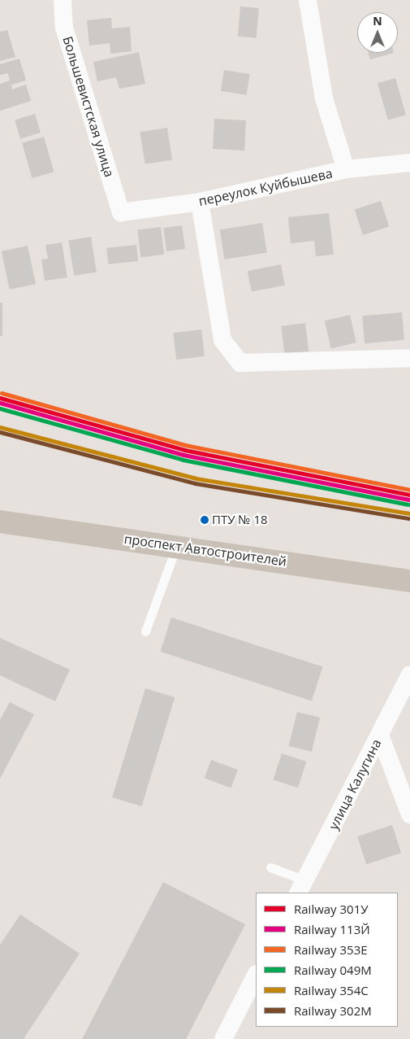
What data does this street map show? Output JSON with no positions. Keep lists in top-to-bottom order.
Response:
{
  "streets": {
    "highway": ["проспект Автостроителей"],
    "street": ["Большевистская улица", "переулок Куйбышева", "улица Калугина"]
  },
  "crossings": [
    ["Большевистская улица", "переулок Куйбышева"]
  ],
  "places": ["ПТУ № 18"],
  "lines": [
    "rail line 353Е",
    "rail line 301У",
    "rail line 113Й",
    "rail line 049М",
    "rail line 354С",
    "rail line 302М"
  ],
  "legend": [
    "Railway 301У",
    "Railway 113Й",
    "Railway 353Е",
    "Railway 049М",
    "Railway 354С",
    "Railway 302М"
  ],
  "north": "top"
}
